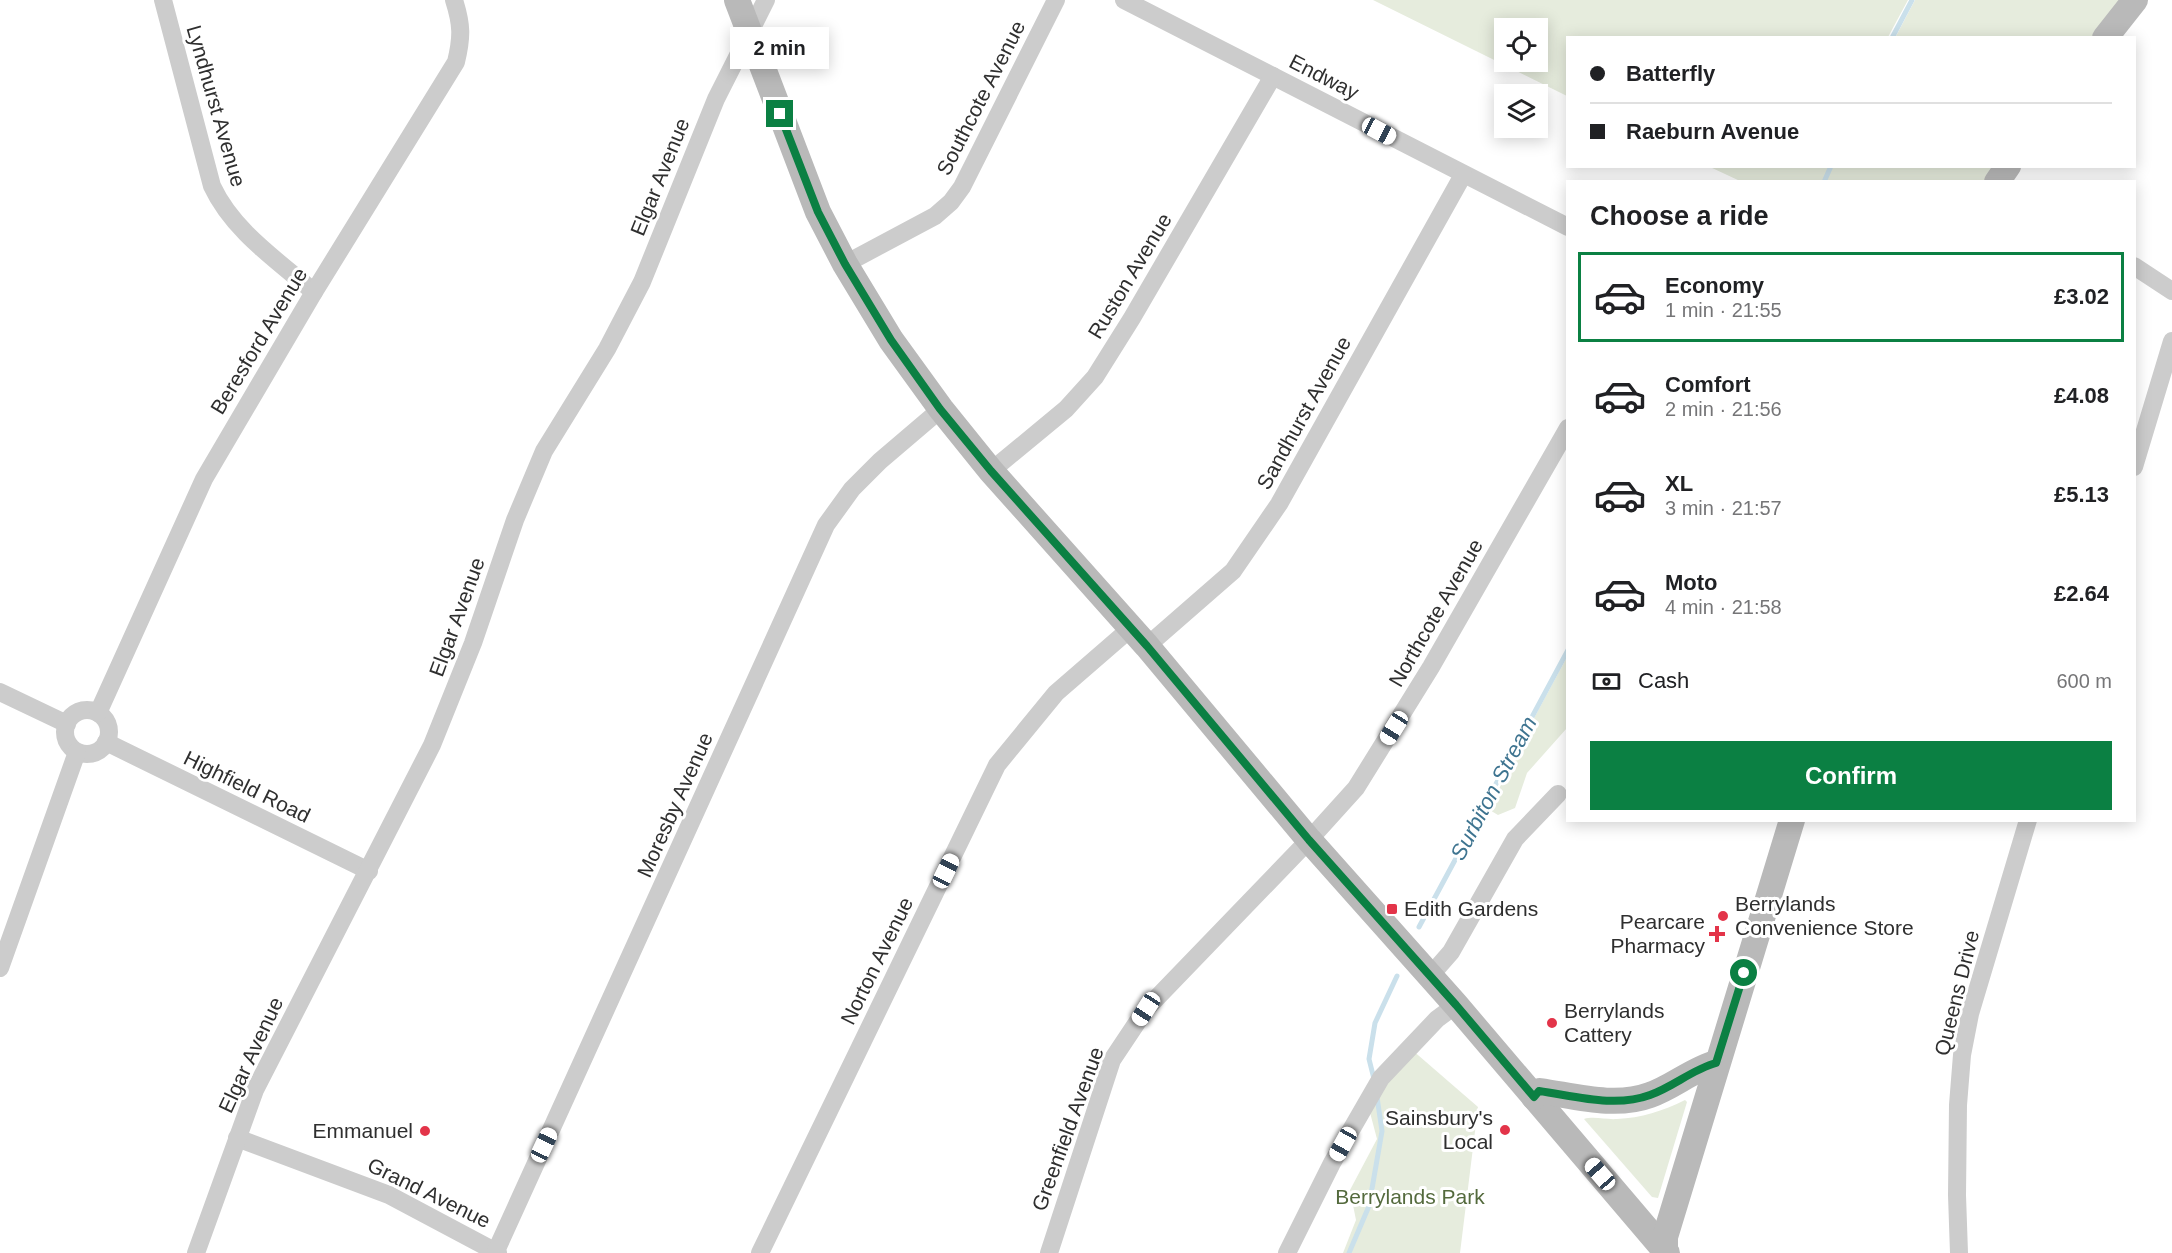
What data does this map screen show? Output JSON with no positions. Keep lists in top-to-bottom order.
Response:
{
  "streets": {
    "street": [
      "Endway",
      "Southcote Avenue",
      "Lyndhurst Avenue",
      "Elgar Avenue",
      "Ruston Avenue",
      "Beresford Avenue",
      "Sandhurst Avenue",
      "Northcote Avenue",
      "Highfield Road",
      "Moresby Avenue",
      "Norton Avenue",
      "Queens Drive",
      "Greenfield Avenue",
      "Grand Avenue"
    ]
  },
  "crossings": [
    ["Endway", "Ruston Avenue"],
    ["Endway", "Sandhurst Avenue"],
    ["Lyndhurst Avenue", "Beresford Avenue"],
    ["Elgar Avenue", "Highfield Road"],
    ["Elgar Avenue", "Grand Avenue"],
    ["Beresford Avenue", "Highfield Road"],
    ["Sandhurst Avenue", "Norton Avenue"],
    ["Northcote Avenue", "Greenfield Avenue"],
    ["Moresby Avenue", "Grand Avenue"]
  ],
  "water": ["Surbiton Stream"],
  "parks": ["Berrylands Park"],
  "places": {
    "transit": ["Edith Gardens"],
    "other": [
      "Berrylands Convenience Store",
      "Berrylands Cattery",
      "Sainsbury's Local",
      "Emmanuel"
    ],
    "health": ["Pearcare Pharmacy"]
  },
  "page": {
    "bubble": "2 min",
    "banner": ["Batterfly", "Raeburn Avenue"],
    "heading": "Choose a ride",
    "list": [
      {
        "name": "Economy",
        "note": "1 min · 21:55",
        "value": "£3.02"
      },
      {
        "name": "Comfort",
        "note": "2 min · 21:56",
        "value": "£4.08"
      },
      {
        "name": "XL",
        "note": "3 min · 21:57",
        "value": "£5.13"
      },
      {
        "name": "Moto",
        "note": "4 min · 21:58",
        "value": "£2.64"
      }
    ],
    "pay": ["Cash", "600 m"],
    "buttons": "Confirm"
  }
}
